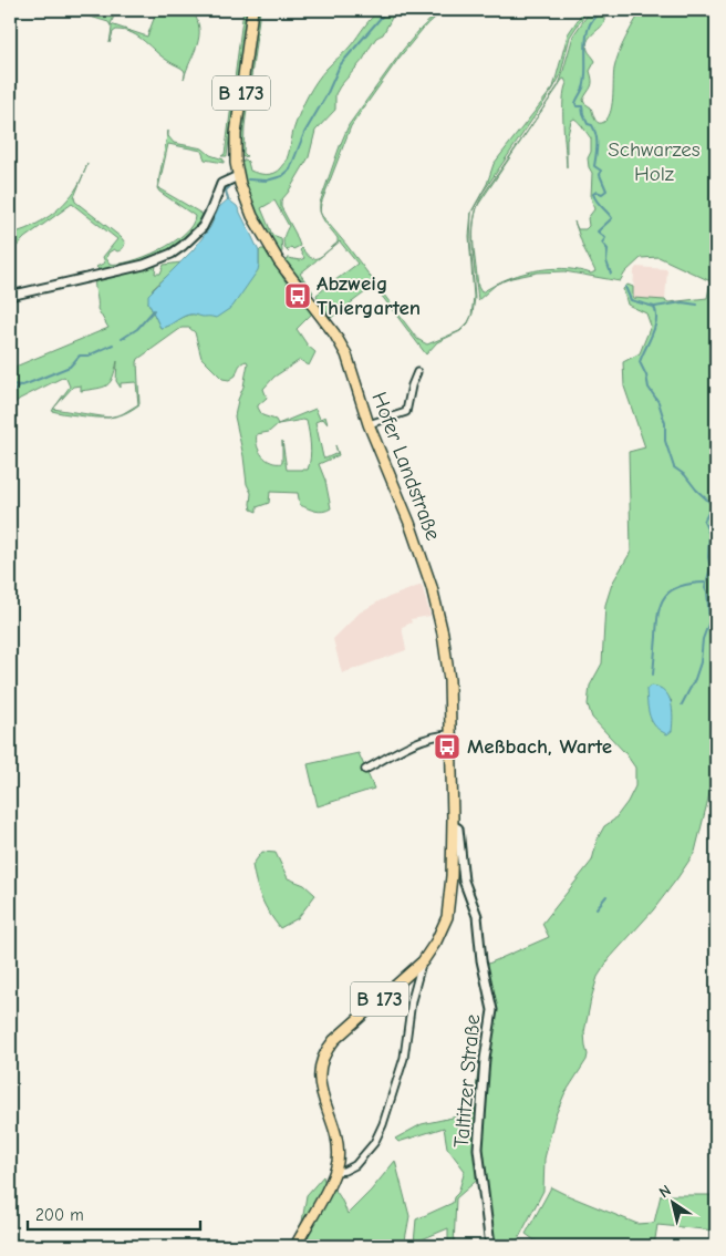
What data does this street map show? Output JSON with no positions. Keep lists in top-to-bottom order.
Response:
{
  "streets": {
    "main road": ["B 173", "Hofer Landstraße"],
    "street": ["Taltitzer Straße"]
  },
  "crossings": [
    ["B 173", "Hofer Landstraße"],
    ["Hofer Landstraße", "Taltitzer Straße"]
  ],
  "parks": ["Schwarzes Holz"],
  "places": {
    "bus stop": ["Abzweig Thiergarten", "Meßbach, Warte"]
  },
  "scale_bar": "200 m",
  "north": "top left"
}
